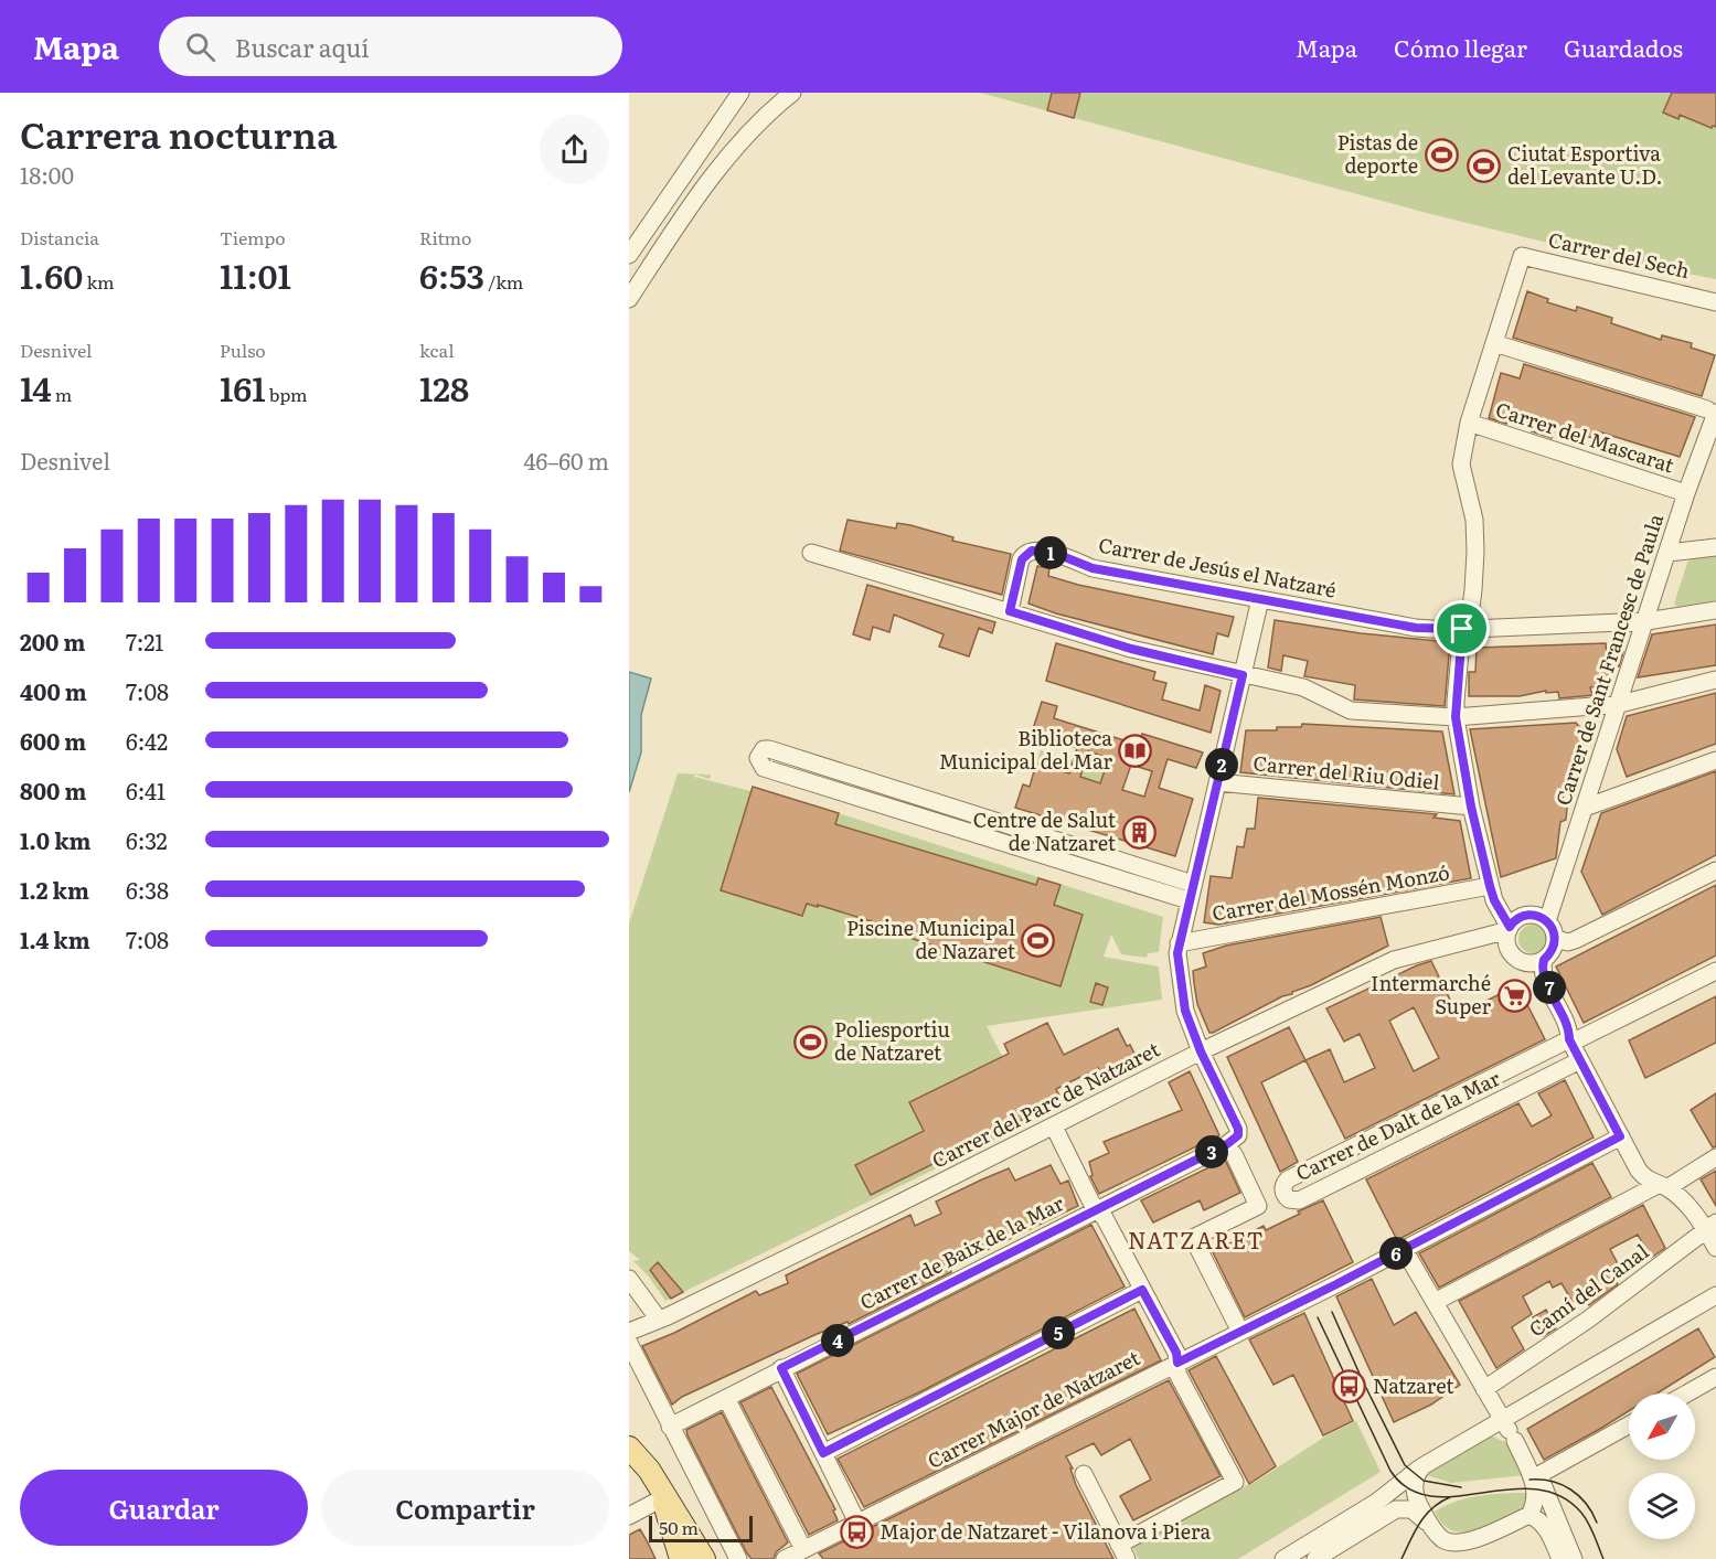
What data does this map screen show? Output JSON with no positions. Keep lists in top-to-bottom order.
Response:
{
  "streets": {
    "street": [
      "Carrer del Sech",
      "Carrer del Mascarat",
      "Carrer de Jesús el Natzaré",
      "Carrer de Sant Francesc de Paula",
      "Carrer del Riu Odiel",
      "Carrer del Mossén Monzó",
      "Carrer del Parc de Natzaret",
      "Carrer de Dalt de la Mar",
      "Carrer de Baix de la Mar",
      "Camí del Canal",
      "Carrer Major de Natzaret"
    ]
  },
  "crossings": [
    ["Carrer del Mascarat", "Carrer de Sant Francesc de Paula"],
    ["Carrer de Jesús el Natzaré", "Carrer de Sant Francesc de Paula"],
    ["Carrer de Sant Francesc de Paula", "Carrer del Parc de Natzaret"],
    ["Carrer del Parc de Natzaret", "Carrer de Baix de la Mar"]
  ],
  "districts": ["NATZARET"],
  "places": {
    "sports": [
      "Pistas de deporte",
      "Ciutat Esportiva del Levante U.D.",
      "Piscine Municipal de Nazaret",
      "Poliesportiu de Natzaret"
    ],
    "library": ["Biblioteca Municipal del Mar"],
    "building": ["Centre de Salut de Natzaret"],
    "supermarket": ["Intermarché Super"],
    "bus stop": ["Natzaret", "Major de Natzaret - Vilanova i Piera"]
  },
  "scale_bar": "50 m",
  "north": "bottom left",
  "page": {
    "header": "Mapa",
    "search": "Buscar aquí",
    "nav": ["Mapa", "Cómo llegar", "Guardados"],
    "heading": ["Carrera nocturna", "18:00"],
    "stats": [
      ["Distancia", "1.60 km"],
      ["Tiempo", "11:01"],
      ["Ritmo", "6:53 /km"],
      ["Desnivel", "14 m"],
      ["Pulso", "161 bpm"],
      ["kcal", "128"]
    ],
    "chart": ["Desnivel", "46–60 m"],
    "pins": [
      "1",
      "2",
      "7",
      "3",
      "6",
      "5",
      "4"
    ],
    "list": [
      {
        "name": "200 m",
        "note": "7:21"
      },
      {
        "name": "400 m",
        "note": "7:08"
      },
      {
        "name": "600 m",
        "note": "6:42"
      },
      {
        "name": "800 m",
        "note": "6:41"
      },
      {
        "name": "1.0 km",
        "note": "6:32"
      },
      {
        "name": "1.2 km",
        "note": "6:38"
      },
      {
        "name": "1.4 km",
        "note": "7:08"
      }
    ],
    "buttons": ["Guardar", "Compartir"],
    "scale": "50 m"
  }
}
